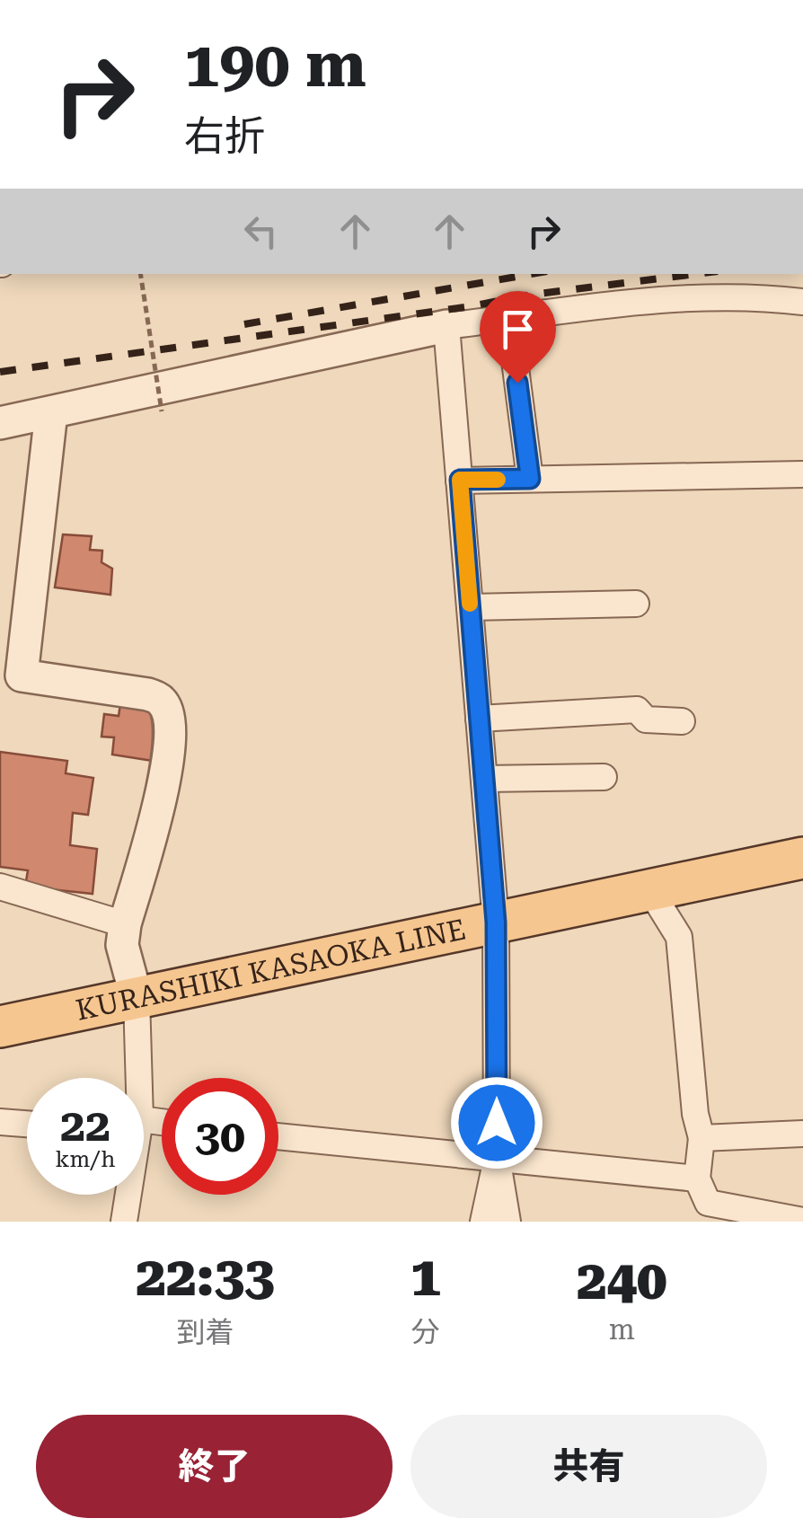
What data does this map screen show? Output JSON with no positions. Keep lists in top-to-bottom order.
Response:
{
  "streets": {
    "main road": ["KURASHIKI KASAOKA LINE"]
  },
  "page": {
    "turn": ["190 m", "右折"],
    "speed": "22 km/h",
    "limit": "30",
    "eta": [
      "22:33",
      "到着",
      "1",
      "分",
      "240",
      "m"
    ],
    "buttons": ["終了", "共有"]
  }
}
